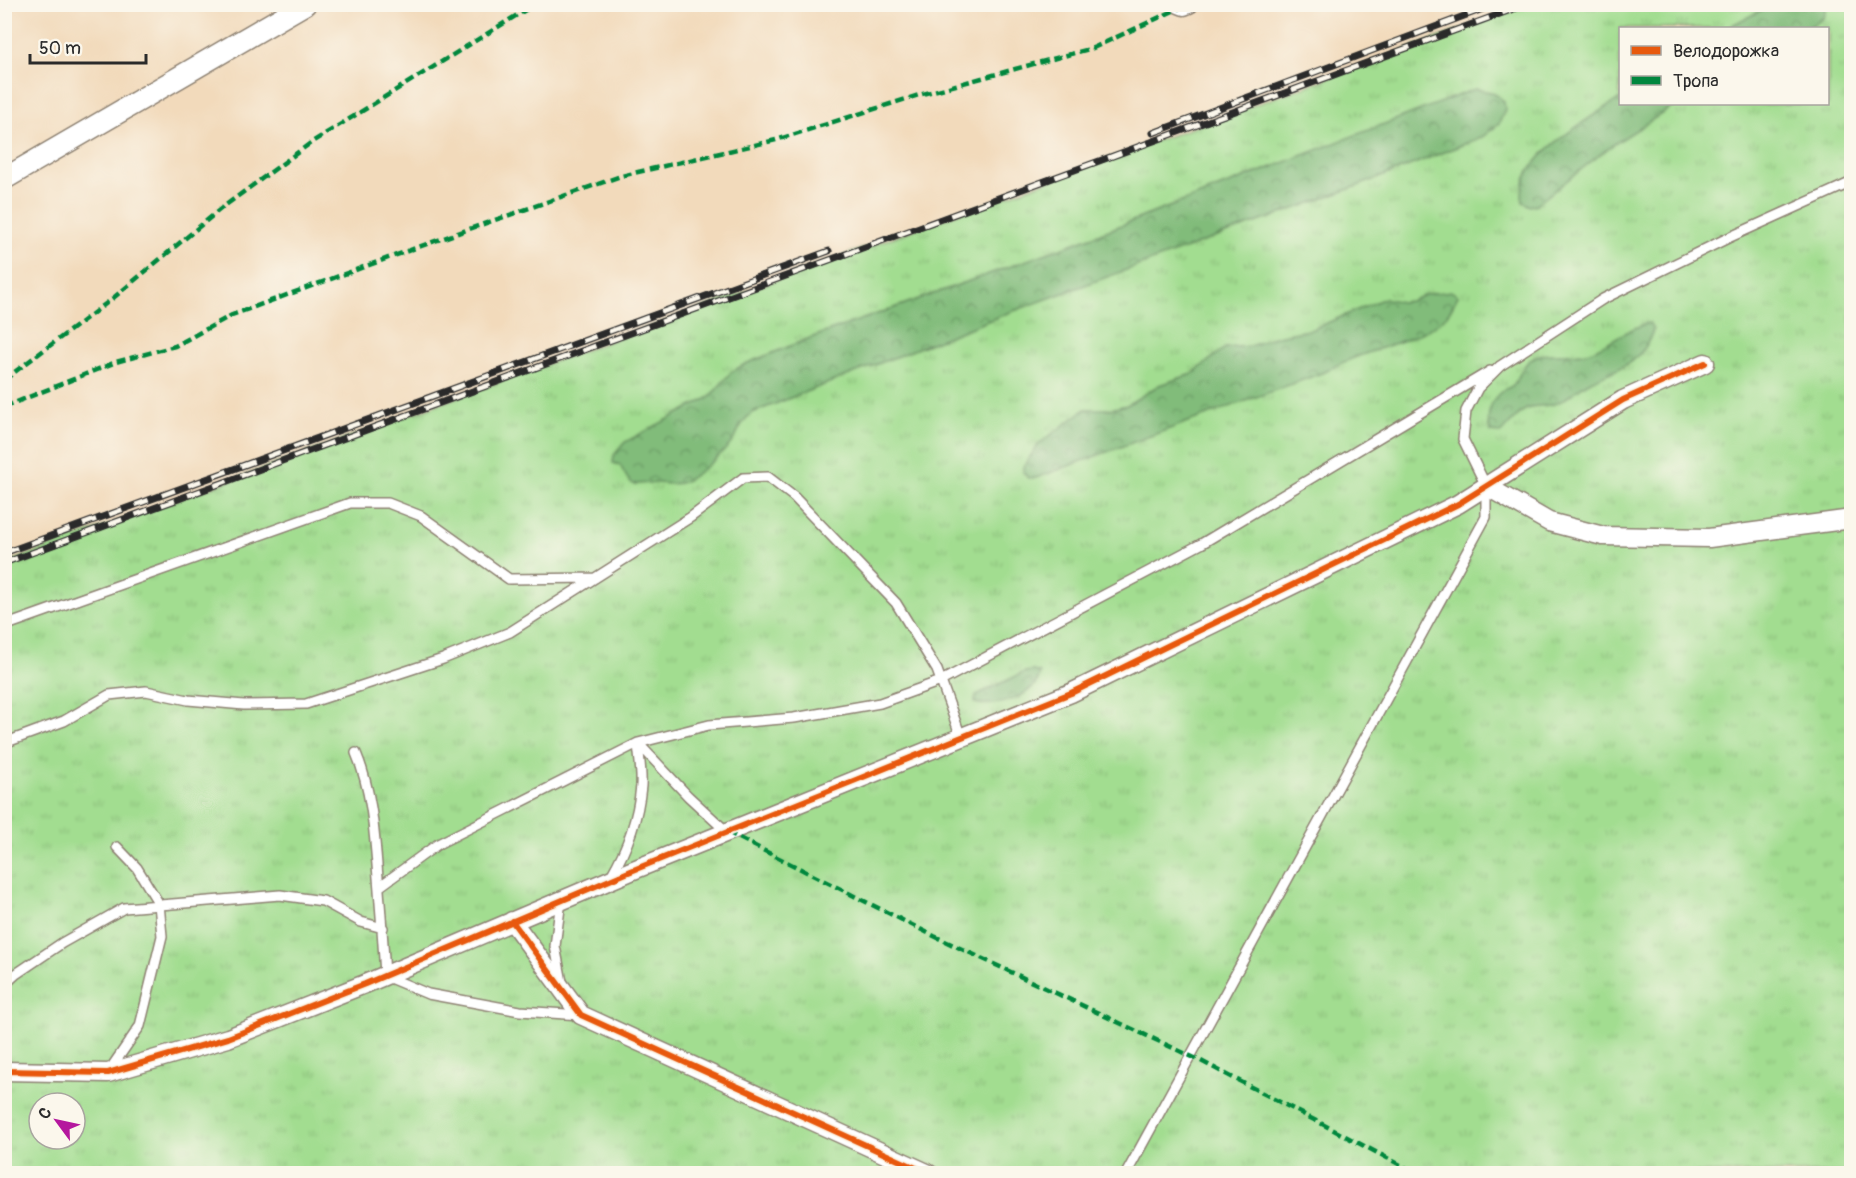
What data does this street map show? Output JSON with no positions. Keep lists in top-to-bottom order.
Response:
{
  "legend": ["Велодорожка", "Тропа"],
  "scale_bar": "50 m",
  "north": "top left"
}
